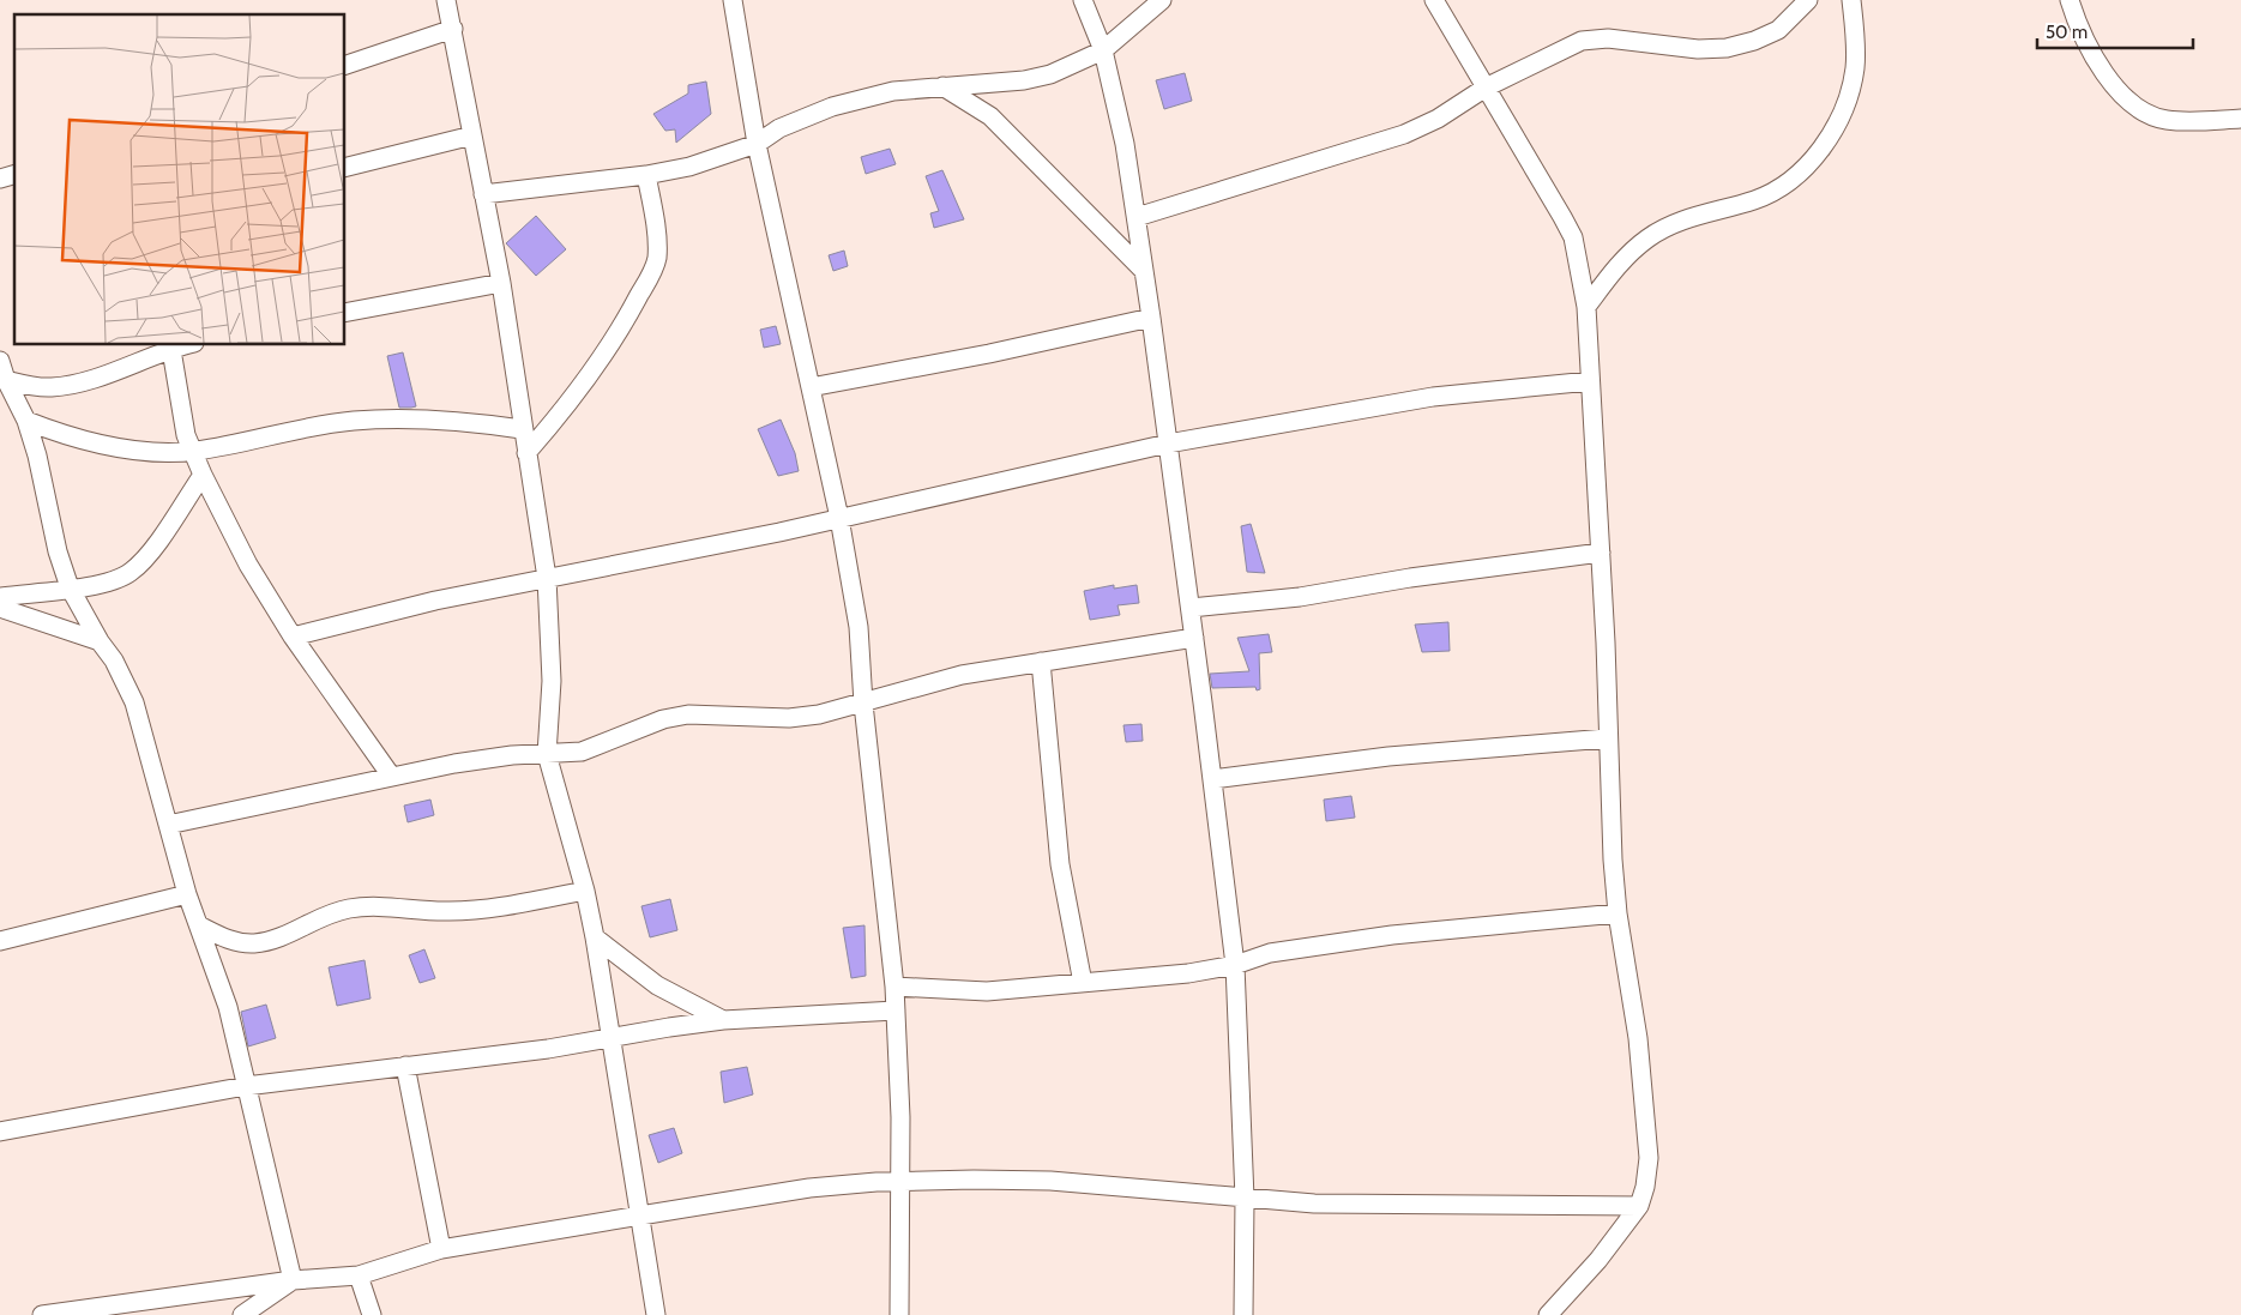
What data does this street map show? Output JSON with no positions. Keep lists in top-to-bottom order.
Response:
{
  "scale_bar": "50 m"
}
